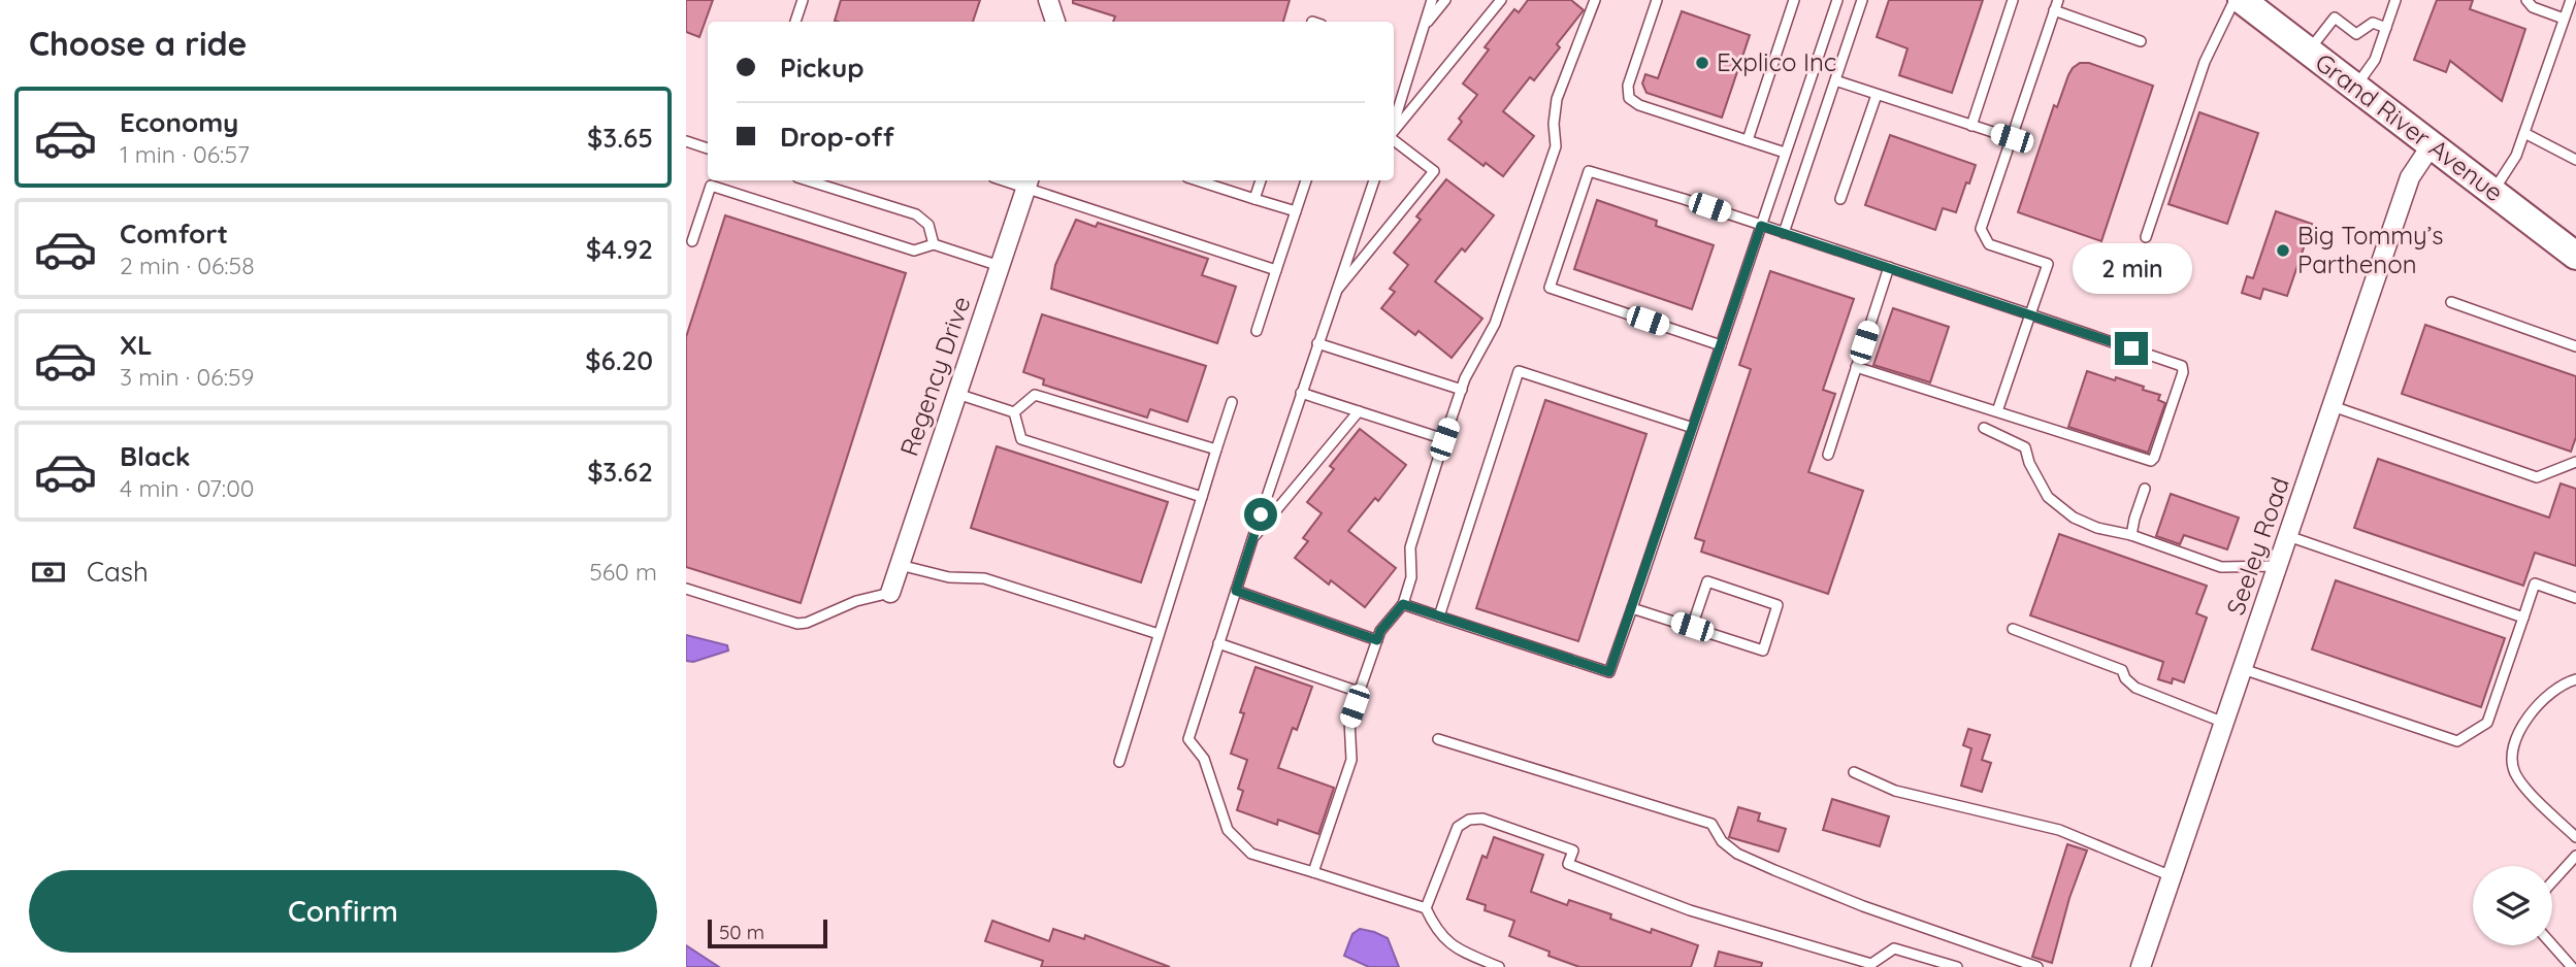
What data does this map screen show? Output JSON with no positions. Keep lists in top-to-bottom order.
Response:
{
  "streets": {
    "main road": ["Grand River Avenue"],
    "street": ["Regency Drive", "Seeley Road"]
  },
  "crossings": [
    ["Grand River Avenue", "Seeley Road"]
  ],
  "places": ["Explico Inc", "Big Tommy’s Parthenon"],
  "scale_bar": "50 m",
  "page": {
    "heading": "Choose a ride",
    "banner": ["Pickup", "Drop-off"],
    "list": [
      {
        "name": "Economy",
        "note": "1 min · 06:57",
        "value": "$3.65"
      },
      {
        "name": "Comfort",
        "note": "2 min · 06:58",
        "value": "$4.92"
      },
      {
        "name": "XL",
        "note": "3 min · 06:59",
        "value": "$6.20"
      },
      {
        "name": "Black",
        "note": "4 min · 07:00",
        "value": "$3.62"
      }
    ],
    "bubble": "2 min",
    "pay": ["Cash", "560 m"],
    "buttons": "Confirm",
    "scale": "50 m"
  }
}
